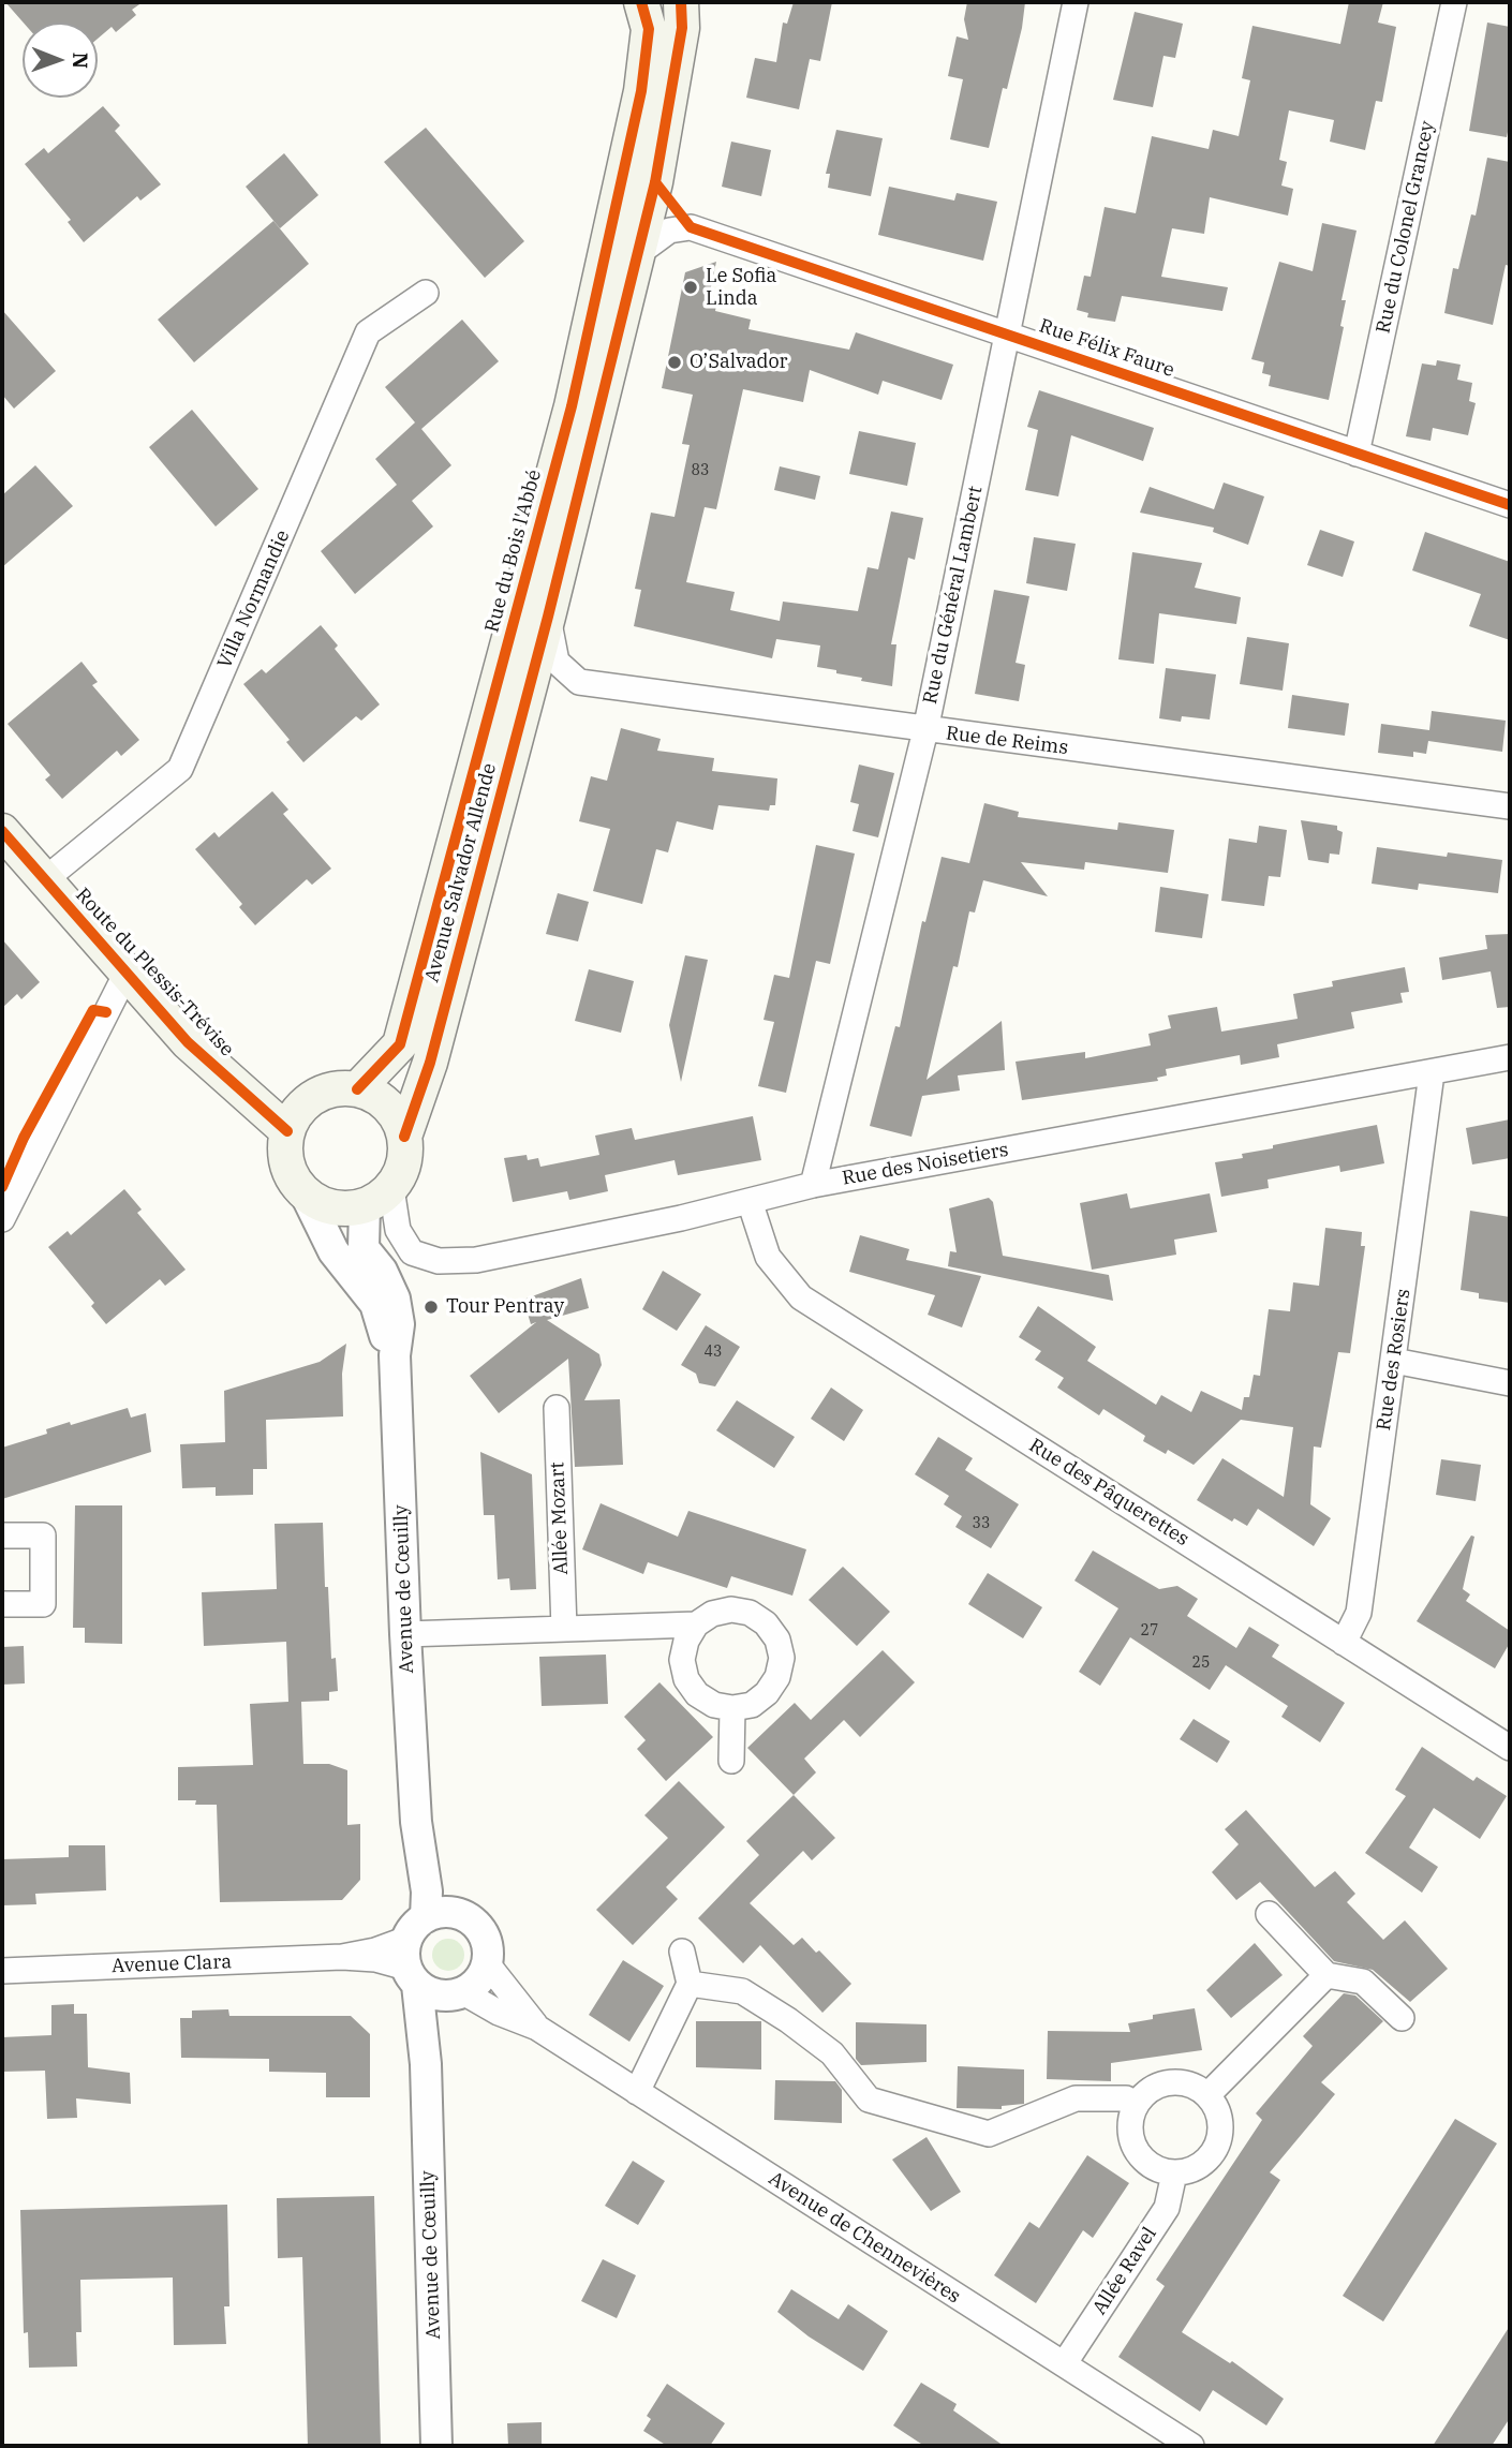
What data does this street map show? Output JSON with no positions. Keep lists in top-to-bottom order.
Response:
{
  "streets": {
    "main road": ["Rue du Bois l'Abbé", "Avenue Salvador Allende", "Route du Plessis-Trévise"],
    "street": [
      "Rue du Colonel Grancey",
      "Rue Félix Faure",
      "Rue du Général Lambert",
      "Villa Normandie",
      "Rue de Reims",
      "Rue des Noisetiers",
      "Rue des Rosiers",
      "Rue des Pâquerettes",
      "Allée Mozart",
      "Avenue de Cœuilly",
      "Avenue Clara",
      "Avenue de Chennevières",
      "Allée Ravel"
    ]
  },
  "crossings": [
    ["Rue du Colonel Grancey", "Rue Félix Faure"],
    ["Rue Félix Faure", "Rue du Général Lambert"],
    ["Rue Félix Faure", "Avenue Salvador Allende"],
    ["Rue du Bois l'Abbé", "Avenue Salvador Allende"],
    ["Rue du Bois l'Abbé", "Route du Plessis-Trévise"],
    ["Rue du Bois l'Abbé", "Rue des Noisetiers"],
    ["Rue du Bois l'Abbé", "Avenue de Cœuilly"],
    ["Rue du Général Lambert", "Rue de Reims"],
    ["Rue du Général Lambert", "Rue des Noisetiers"],
    ["Villa Normandie", "Route du Plessis-Trévise"],
    ["Rue de Reims", "Avenue Salvador Allende"],
    ["Avenue Salvador Allende", "Route du Plessis-Trévise"],
    ["Avenue Salvador Allende", "Rue des Noisetiers"],
    ["Avenue Salvador Allende", "Avenue de Cœuilly"],
    ["Route du Plessis-Trévise", "Rue des Noisetiers"],
    ["Route du Plessis-Trévise", "Avenue de Cœuilly"],
    ["Rue des Noisetiers", "Rue des Rosiers"],
    ["Rue des Noisetiers", "Rue des Pâquerettes"],
    ["Rue des Noisetiers", "Avenue de Cœuilly"],
    ["Rue des Rosiers", "Rue des Pâquerettes"],
    ["Avenue de Cœuilly", "Avenue Clara"],
    ["Avenue de Cœuilly", "Avenue de Chennevières"],
    ["Avenue Clara", "Avenue de Chennevières"],
    ["Avenue de Chennevières", "Allée Ravel"]
  ],
  "places": ["Le Sofia Linda", "O’Salvador", "Tour Pentray"],
  "house_numbers": [
    "83",
    "43",
    "33",
    "27",
    "25"
  ],
  "north": "right"
}
